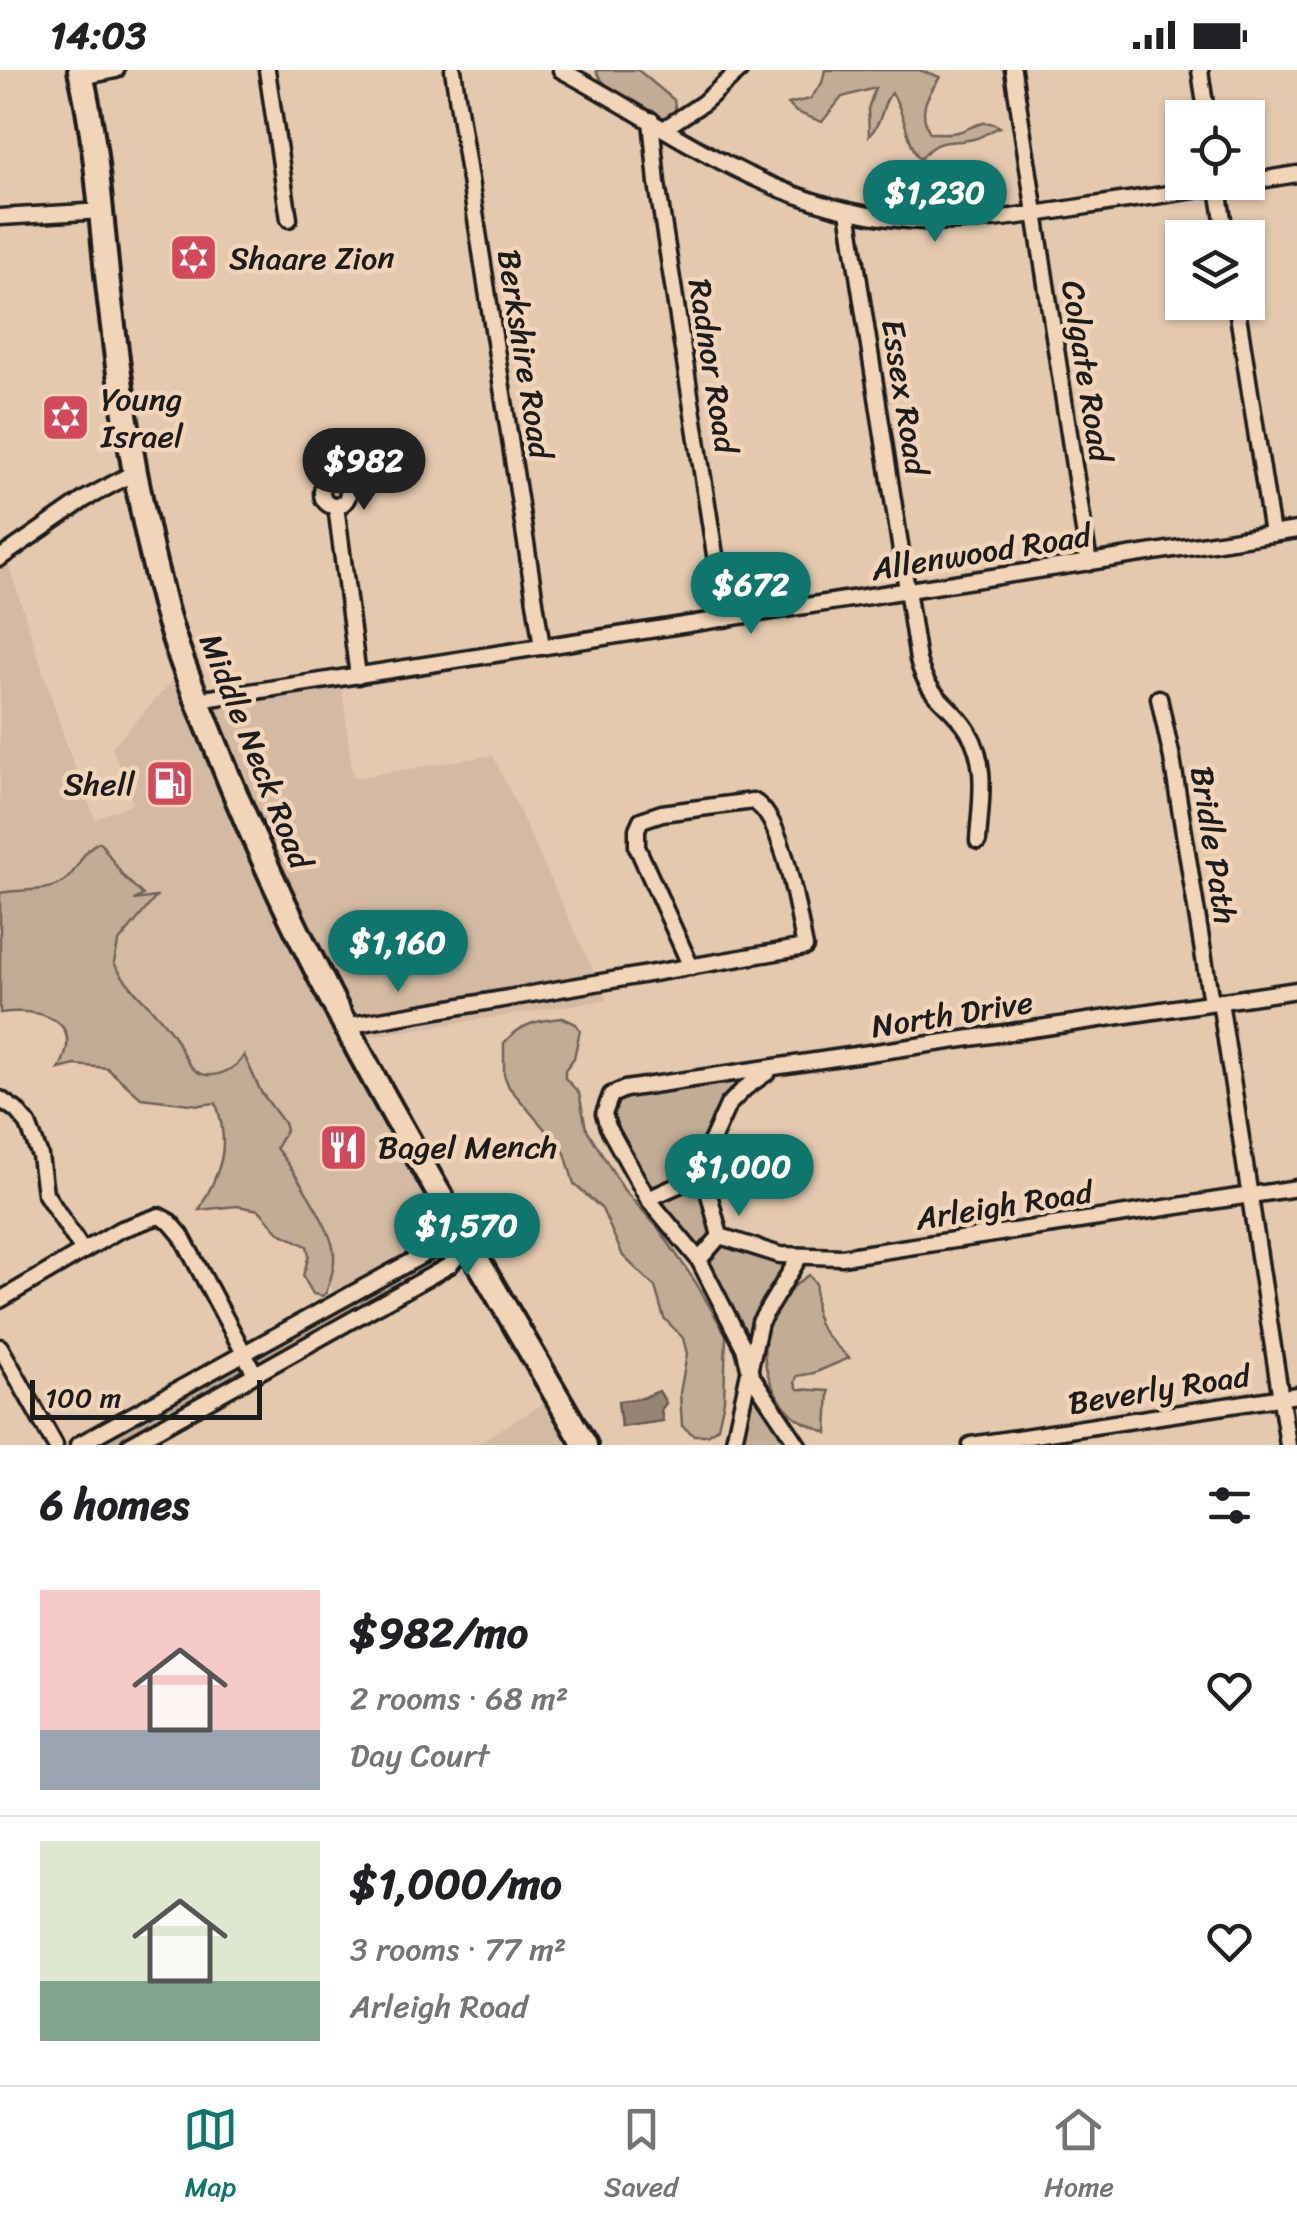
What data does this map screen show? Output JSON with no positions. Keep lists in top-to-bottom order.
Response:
{
  "streets": {
    "main road": ["Middle Neck Road"],
    "street": [
      "Berkshire Road",
      "Radnor Road",
      "Colgate Road",
      "Essex Road",
      "Allenwood Road",
      "Bridle Path",
      "North Drive",
      "Arleigh Road",
      "Beverly Road"
    ]
  },
  "crossings": [
    ["Berkshire Road", "Allenwood Road"],
    ["Radnor Road", "Allenwood Road"],
    ["Colgate Road", "Allenwood Road"],
    ["Essex Road", "Allenwood Road"],
    ["Allenwood Road", "Middle Neck Road"],
    ["Bridle Path", "North Drive"],
    ["Bridle Path", "Arleigh Road"],
    ["Bridle Path", "Beverly Road"]
  ],
  "places": {
    "synagogue": ["Shaare Zion", "Young Israel"],
    "fuel station": ["Shell"],
    "restaurant": ["Bagel Mench"]
  },
  "scale_bar": "100 m",
  "page": {
    "status": "14:03",
    "price": [
      "$1,230",
      "$982",
      "$672",
      "$1,160",
      "$1,000",
      "$1,570"
    ],
    "scale": "100 m",
    "heading": "6 homes",
    "list": [
      {
        "name": "$982/mo",
        "note": "2 rooms · 68 m² · Day Court"
      },
      {
        "name": "$1,000/mo",
        "note": "3 rooms · 77 m² · Arleigh Road"
      }
    ],
    "tabs": ["Map", "Saved", "Home"]
  }
}
